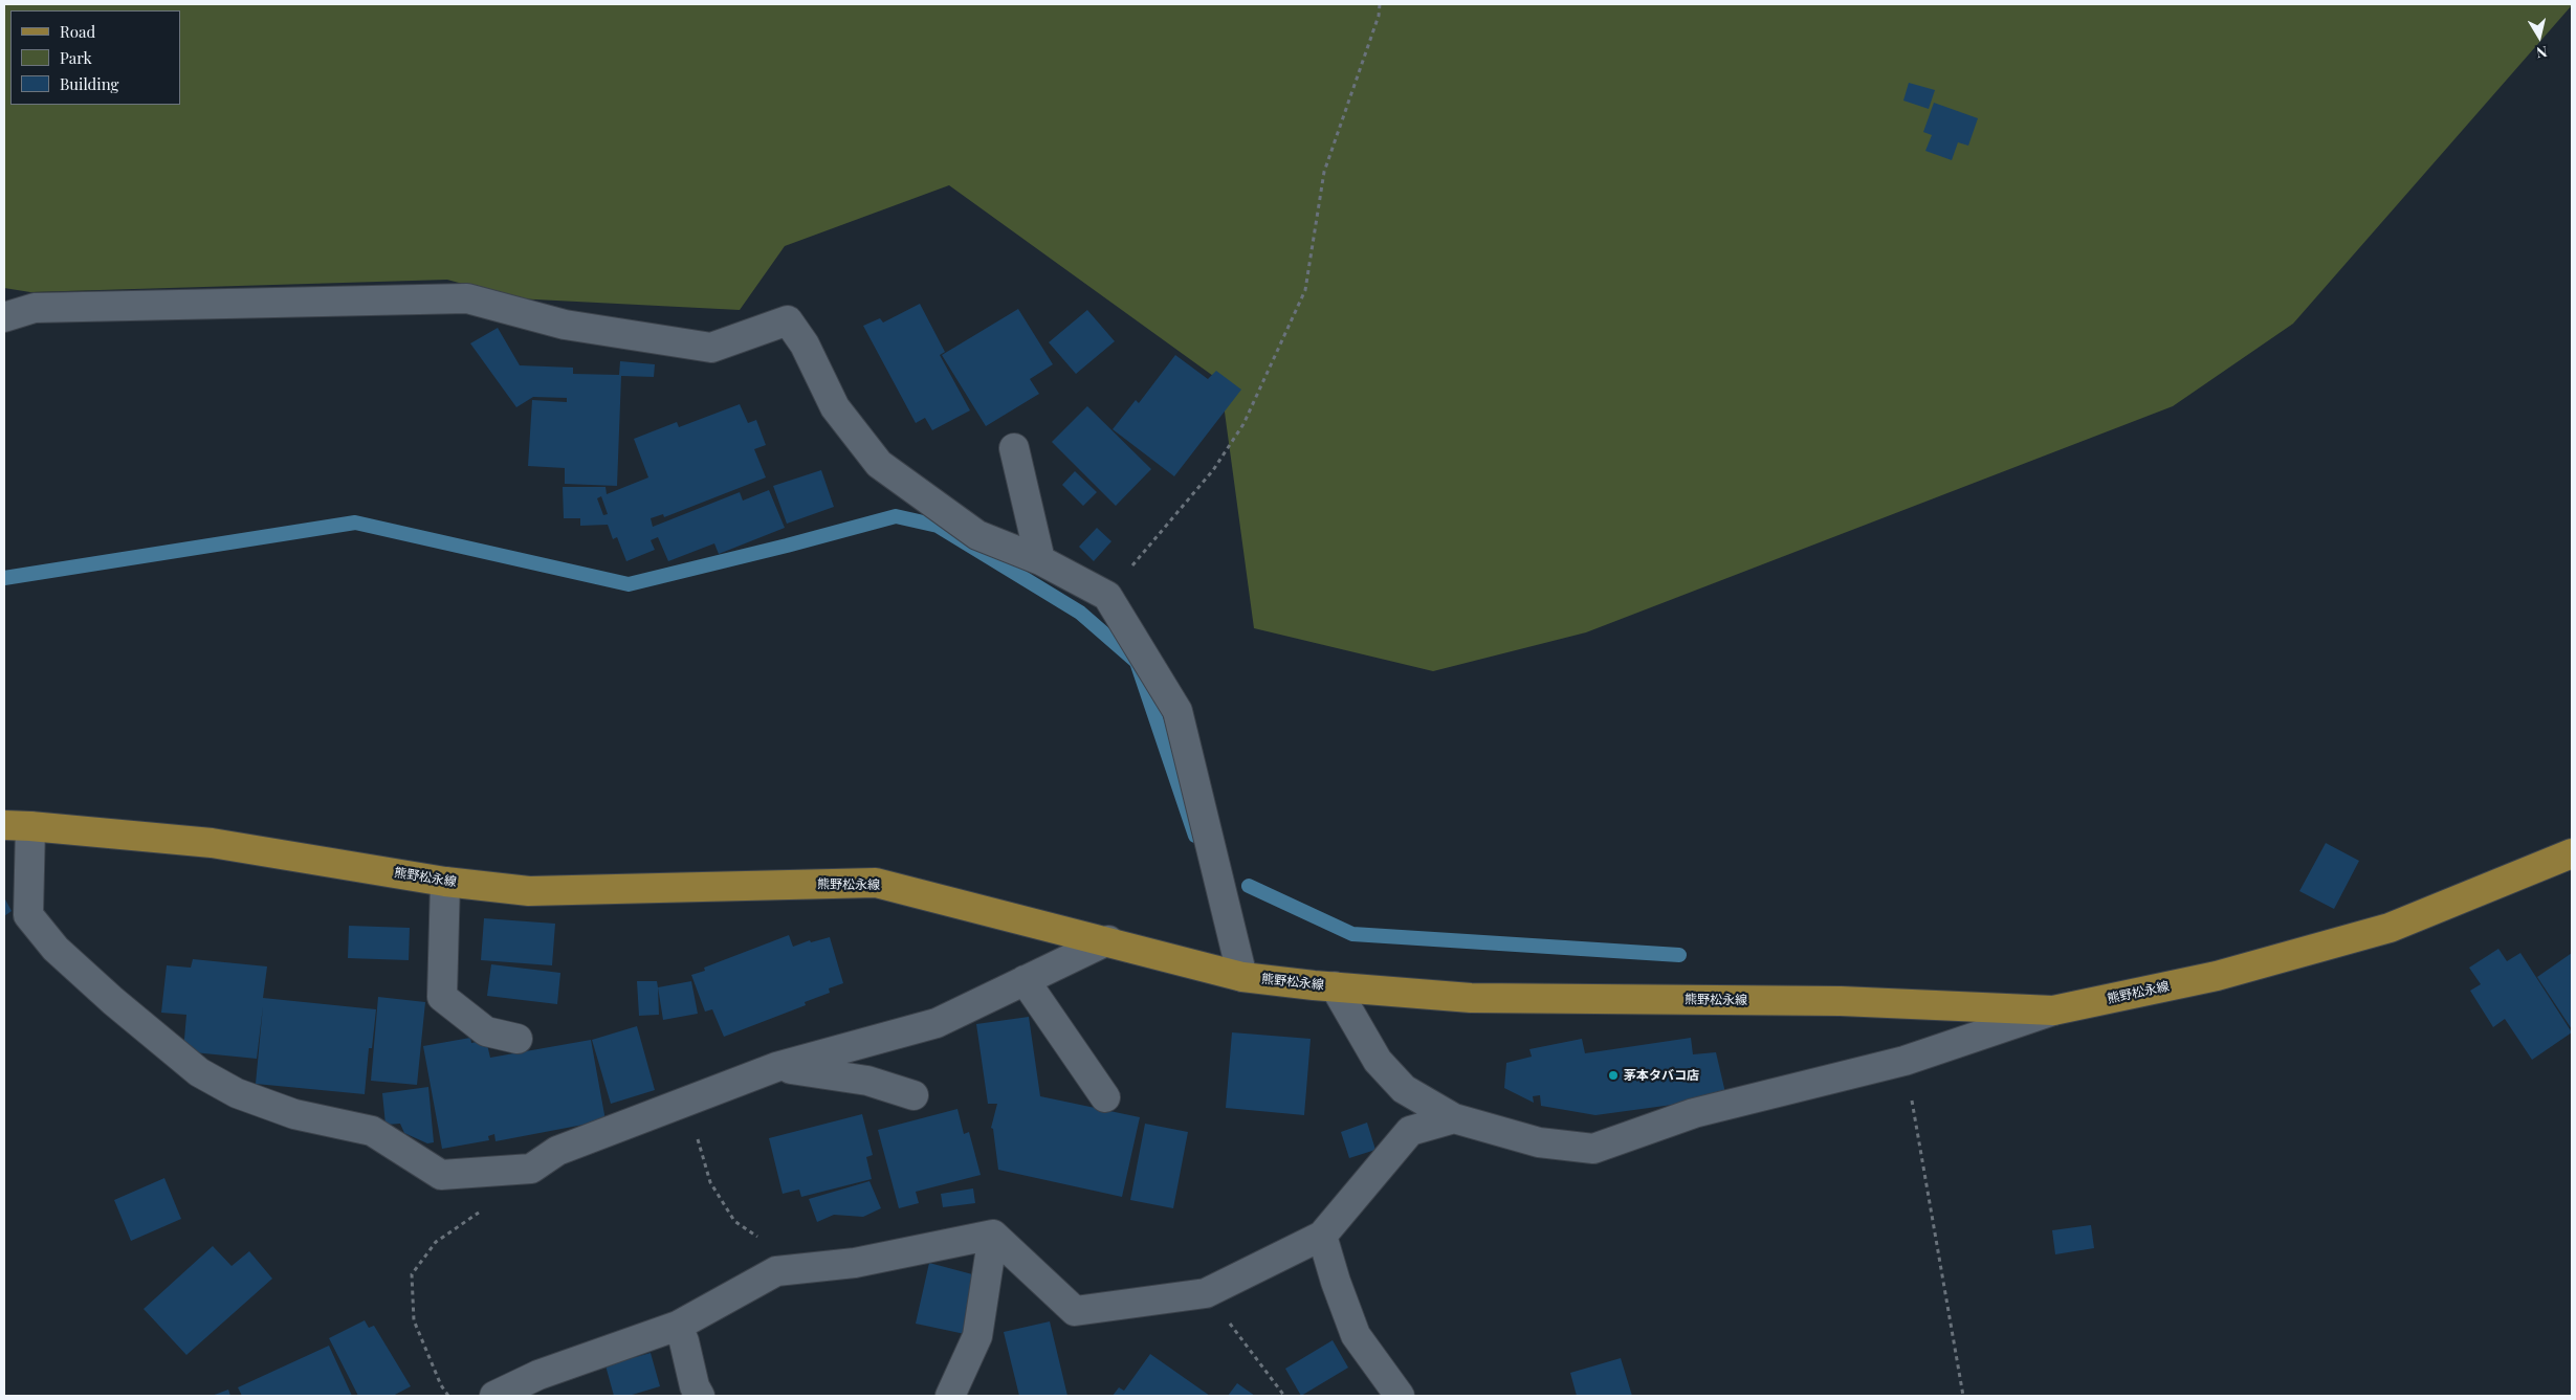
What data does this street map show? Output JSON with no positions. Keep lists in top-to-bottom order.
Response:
{
  "streets": {
    "main road": ["熊野松永線"]
  },
  "places": ["茅本タバコ店"],
  "legend": ["Road", "Park", "Building"],
  "north": "bottom"
}
